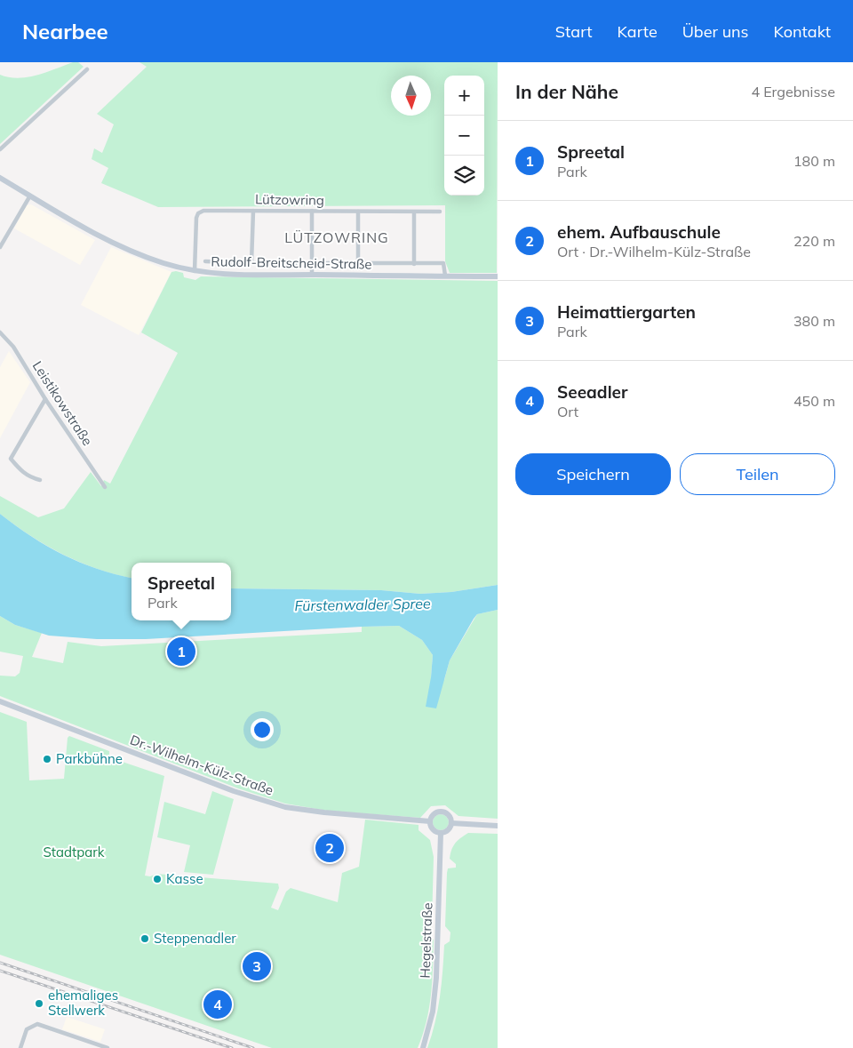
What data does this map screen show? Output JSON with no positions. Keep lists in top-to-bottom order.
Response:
{
  "streets": {
    "main road": ["Rudolf-Breitscheid-Straße", "Dr.-Wilhelm-Külz-Straße", "Hegelstraße"],
    "street": ["Lützowring", "Leistikowstraße"]
  },
  "crossings": [
    ["Lützowring", "Rudolf-Breitscheid-Straße"],
    ["Dr.-Wilhelm-Külz-Straße", "Hegelstraße"]
  ],
  "districts": ["LÜTZOWRING"],
  "water": ["Fürstenwalder Spree"],
  "parks": ["Stadtpark"],
  "places": [
    "Parkbühne",
    "Kasse",
    "Steppenadler",
    "ehemaliges Stellwerk"
  ],
  "north": "bottom",
  "page": {
    "header": "Nearbee",
    "nav": [
      "Start",
      "Karte",
      "Über uns",
      "Kontakt"
    ],
    "heading": ["In der Nähe", "4 Ergebnisse"],
    "map_buttons": ["+", "−"],
    "list": [
      {
        "mark": "1",
        "name": "Spreetal",
        "note": "Park",
        "value": "180 m"
      },
      {
        "mark": "2",
        "name": "ehem. Aufbauschule",
        "note": "Ort · Dr.-Wilhelm-Külz-Straße",
        "value": "220 m"
      },
      {
        "mark": "3",
        "name": "Heimattiergarten",
        "note": "Park",
        "value": "380 m"
      },
      {
        "mark": "4",
        "name": "Seeadler",
        "note": "Ort",
        "value": "450 m"
      }
    ],
    "buttons": ["Speichern", "Teilen"],
    "popup": ["Spreetal", "Park"],
    "pins": [
      "1",
      "2",
      "3",
      "4"
    ]
  }
}
